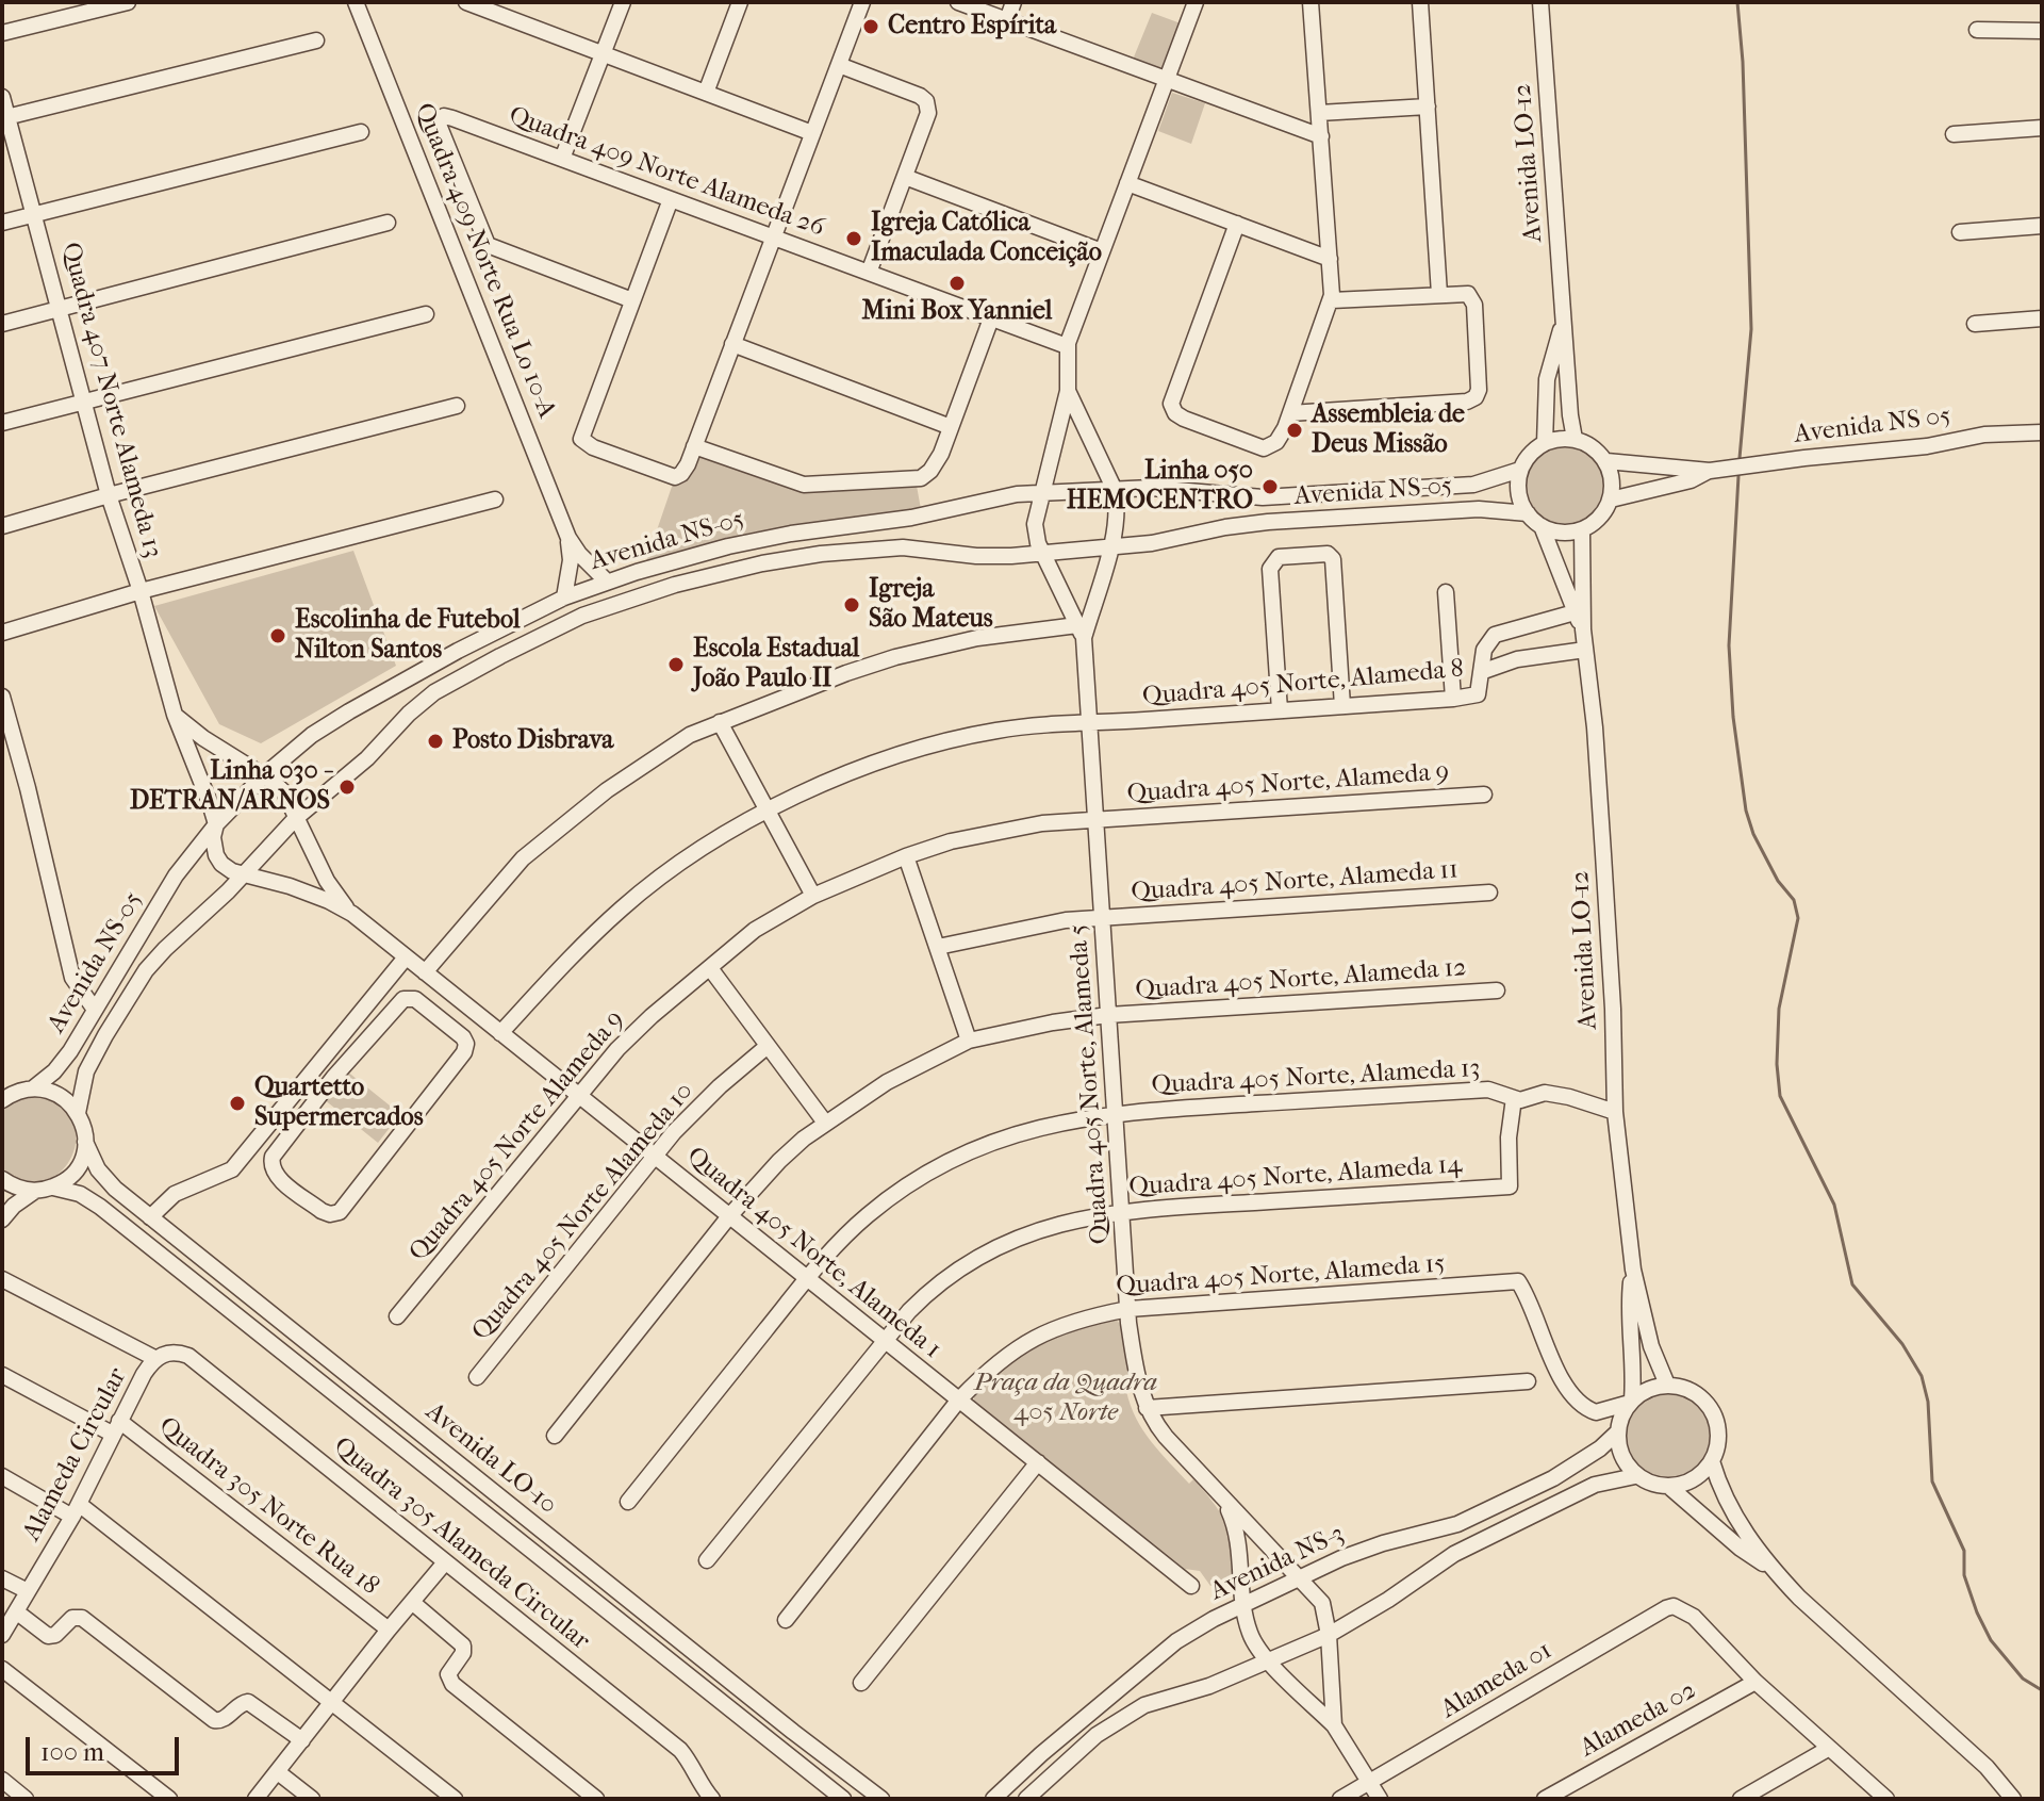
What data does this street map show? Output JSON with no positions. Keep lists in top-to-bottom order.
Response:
{
  "streets": {
    "street": [
      "Avenida LO-12",
      "Quadra 409 Norte Alameda 26",
      "Quadra 409 Norte Rua Lo 10-A",
      "Quadra 407 Norte Alameda 13",
      "Avenida NS 05",
      "Avenida NS-05",
      "Quadra 405 Norte, Alameda 8",
      "Quadra 405 Norte, Alameda 9",
      "Quadra 405 Norte, Alameda 11",
      "Quadra 405 Norte, Alameda 12",
      "Quadra 405 Norte, Alameda 13",
      "Quadra 405 Norte, Alameda 5",
      "Quadra 405 Norte Alameda 9",
      "Quadra 405 Norte, Alameda 14",
      "Quadra 405 Norte Alameda 10",
      "Quadra 405 Norte, Alameda 1",
      "Quadra 405 Norte, Alameda 15",
      "Alameda Circular",
      "Avenida LO-10",
      "Quadra 305 Norte Rua 18",
      "Quadra 305 Alameda Circular",
      "Avenida NS-3",
      "Alameda 01",
      "Alameda 02"
    ]
  },
  "crossings": [
    ["Avenida LO-12", "Avenida NS 05"],
    ["Avenida LO-12", "Avenida NS-05"],
    ["Avenida LO-12", "Quadra 405 Norte, Alameda 8"],
    ["Avenida LO-12", "Quadra 405 Norte, Alameda 13"],
    ["Avenida LO-12", "Quadra 405 Norte, Alameda 15"],
    ["Avenida LO-12", "Avenida NS-3"],
    ["Quadra 409 Norte Rua Lo 10-A", "Avenida NS-05"],
    ["Quadra 407 Norte Alameda 13", "Avenida NS-05"],
    ["Avenida NS 05", "Avenida NS-05"],
    ["Avenida NS-05", "Avenida LO-10"],
    ["Quadra 405 Norte, Alameda 8", "Quadra 405 Norte, Alameda 5"],
    ["Quadra 405 Norte, Alameda 8", "Quadra 405 Norte, Alameda 1"],
    ["Quadra 405 Norte, Alameda 9", "Quadra 405 Norte, Alameda 5"],
    ["Quadra 405 Norte, Alameda 9", "Quadra 405 Norte Alameda 9"],
    ["Quadra 405 Norte, Alameda 11", "Quadra 405 Norte, Alameda 5"],
    ["Quadra 405 Norte, Alameda 12", "Quadra 405 Norte, Alameda 5"],
    ["Quadra 405 Norte, Alameda 12", "Quadra 405 Norte, Alameda 1"],
    ["Quadra 405 Norte, Alameda 13", "Quadra 405 Norte, Alameda 5"],
    ["Quadra 405 Norte, Alameda 13", "Quadra 405 Norte, Alameda 14"],
    ["Quadra 405 Norte, Alameda 13", "Quadra 405 Norte, Alameda 1"],
    ["Quadra 405 Norte, Alameda 5", "Quadra 405 Norte Alameda 9"],
    ["Quadra 405 Norte, Alameda 5", "Quadra 405 Norte, Alameda 14"],
    ["Quadra 405 Norte, Alameda 5", "Quadra 405 Norte, Alameda 15"],
    ["Quadra 405 Norte, Alameda 5", "Avenida NS-3"],
    ["Quadra 405 Norte, Alameda 5", "Alameda 01"],
    ["Quadra 405 Norte Alameda 9", "Quadra 405 Norte, Alameda 1"],
    ["Quadra 405 Norte, Alameda 14", "Quadra 405 Norte, Alameda 1"],
    ["Quadra 405 Norte Alameda 10", "Quadra 405 Norte, Alameda 1"],
    ["Quadra 405 Norte, Alameda 1", "Quadra 405 Norte, Alameda 15"],
    ["Quadra 405 Norte, Alameda 15", "Avenida NS-3"],
    ["Alameda Circular", "Quadra 305 Norte Rua 18"],
    ["Alameda Circular", "Quadra 305 Alameda Circular"],
    ["Alameda 01", "Alameda 02"]
  ],
  "parks": ["Praça da Quadra 405 Norte"],
  "places": [
    "Centro Espírita",
    "Igreja Católica Imaculada Conceição",
    "Mini Box Yanniel",
    "Assembleia de Deus Missão",
    "Linha 050 HEMOCENTRO",
    "Igreja São Mateus",
    "Escolinha de Futebol Nilton Santos",
    "Escola Estadual João Paulo II",
    "Posto Disbrava",
    "Linha 030 - DETRAN/ARNOS",
    "Quartetto Supermercados"
  ],
  "scale_bar": "100 m"
}
